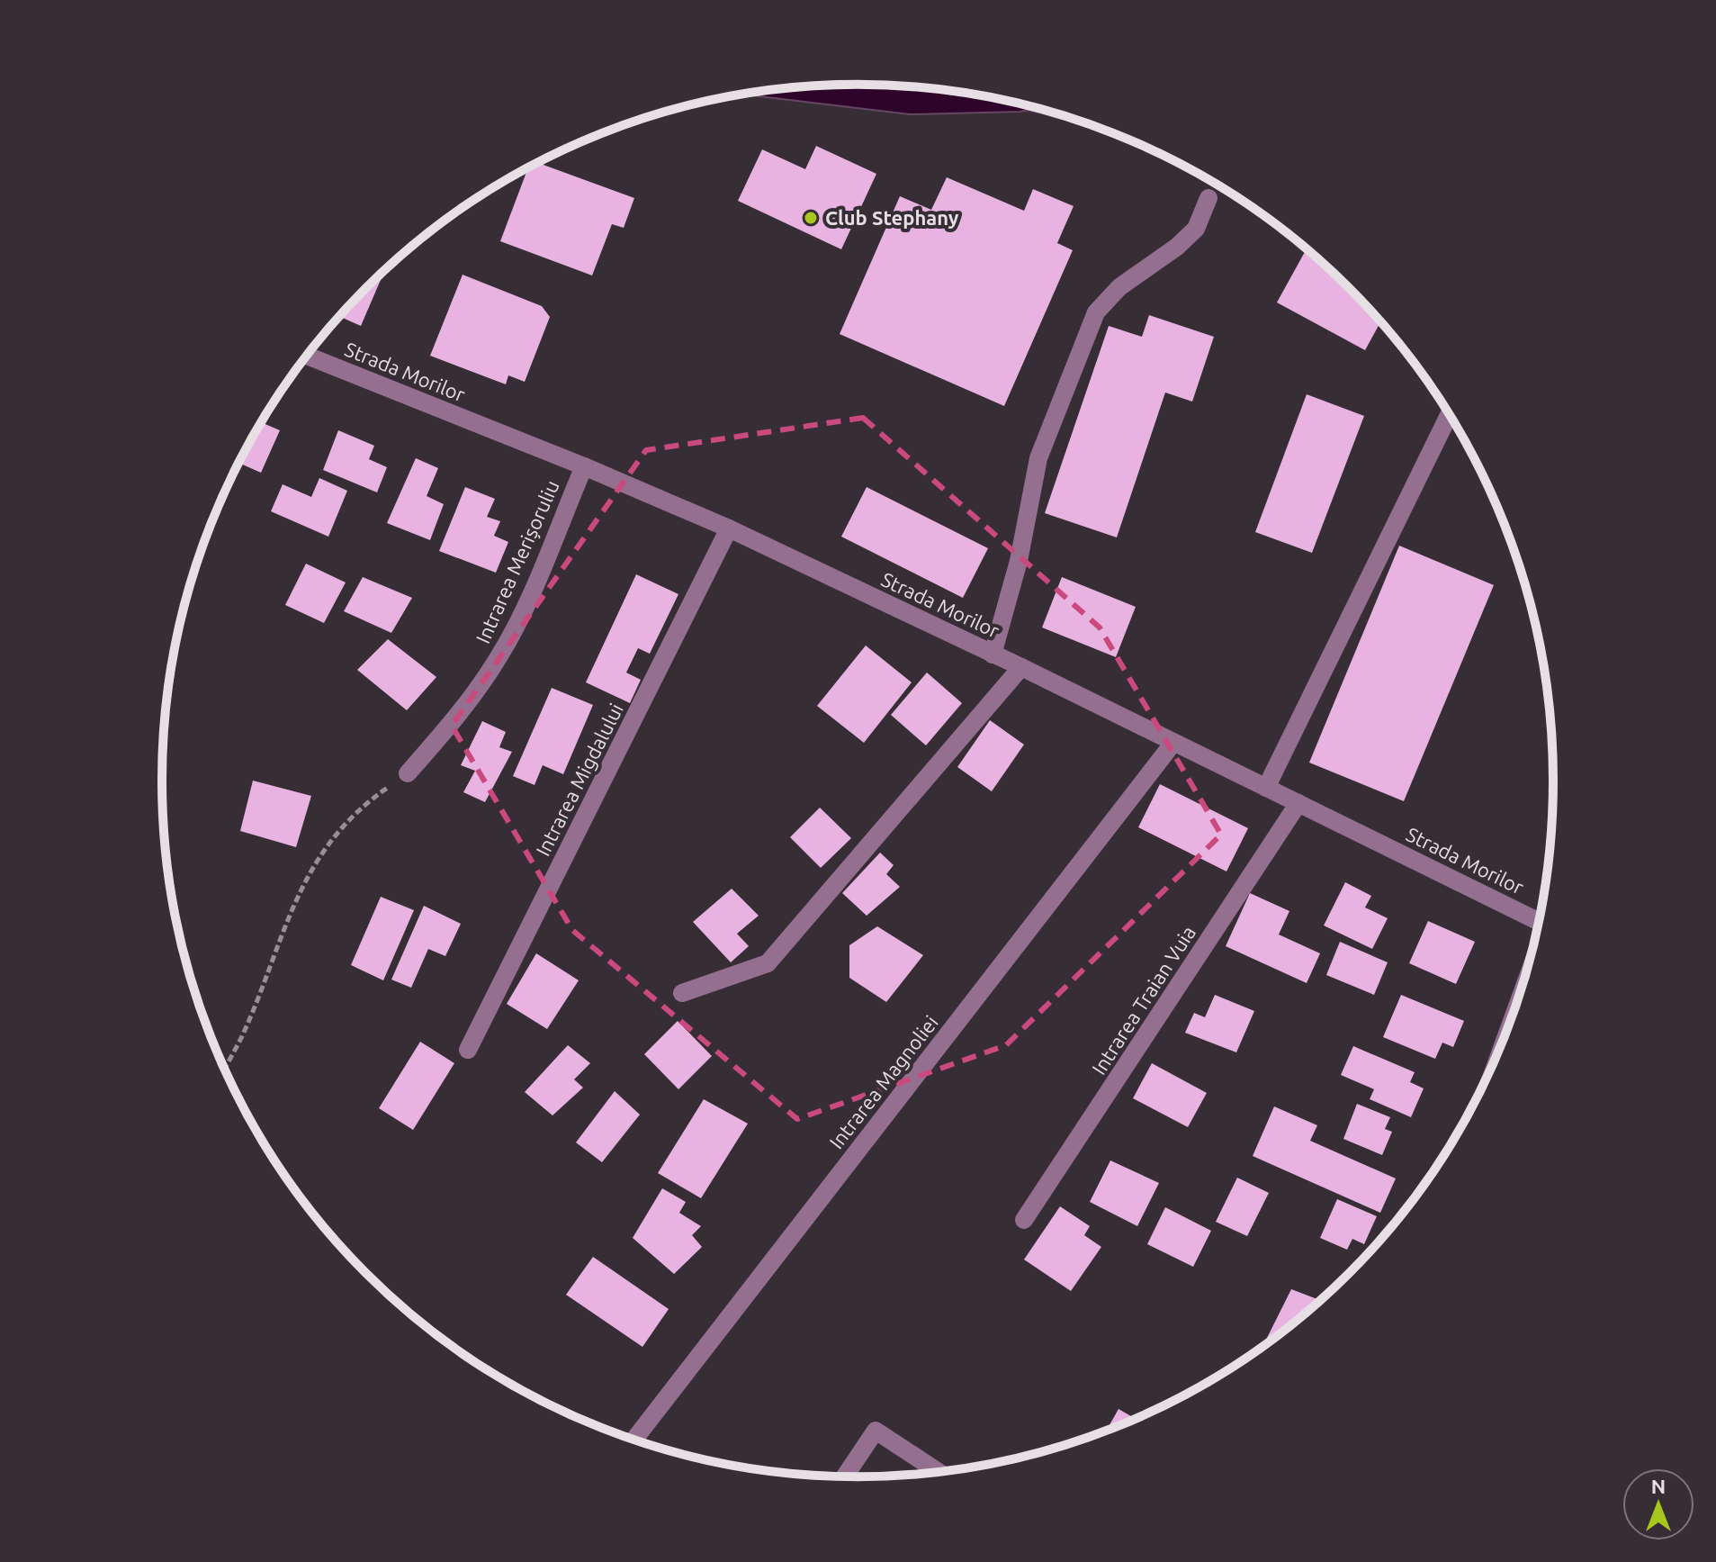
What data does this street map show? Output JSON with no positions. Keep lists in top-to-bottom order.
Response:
{
  "streets": {
    "street": [
      "Strada Morilor",
      "Intrarea Merișoruliu",
      "Intrarea Migdalului",
      "Intrarea Traian Vuia",
      "Intrarea Magnoliei"
    ]
  },
  "crossings": [
    ["Strada Morilor", "Intrarea Merișoruliu"],
    ["Strada Morilor", "Intrarea Migdalului"],
    ["Strada Morilor", "Intrarea Traian Vuia"],
    ["Strada Morilor", "Intrarea Magnoliei"]
  ],
  "places": ["Club Stephany"],
  "north": "top"
}
